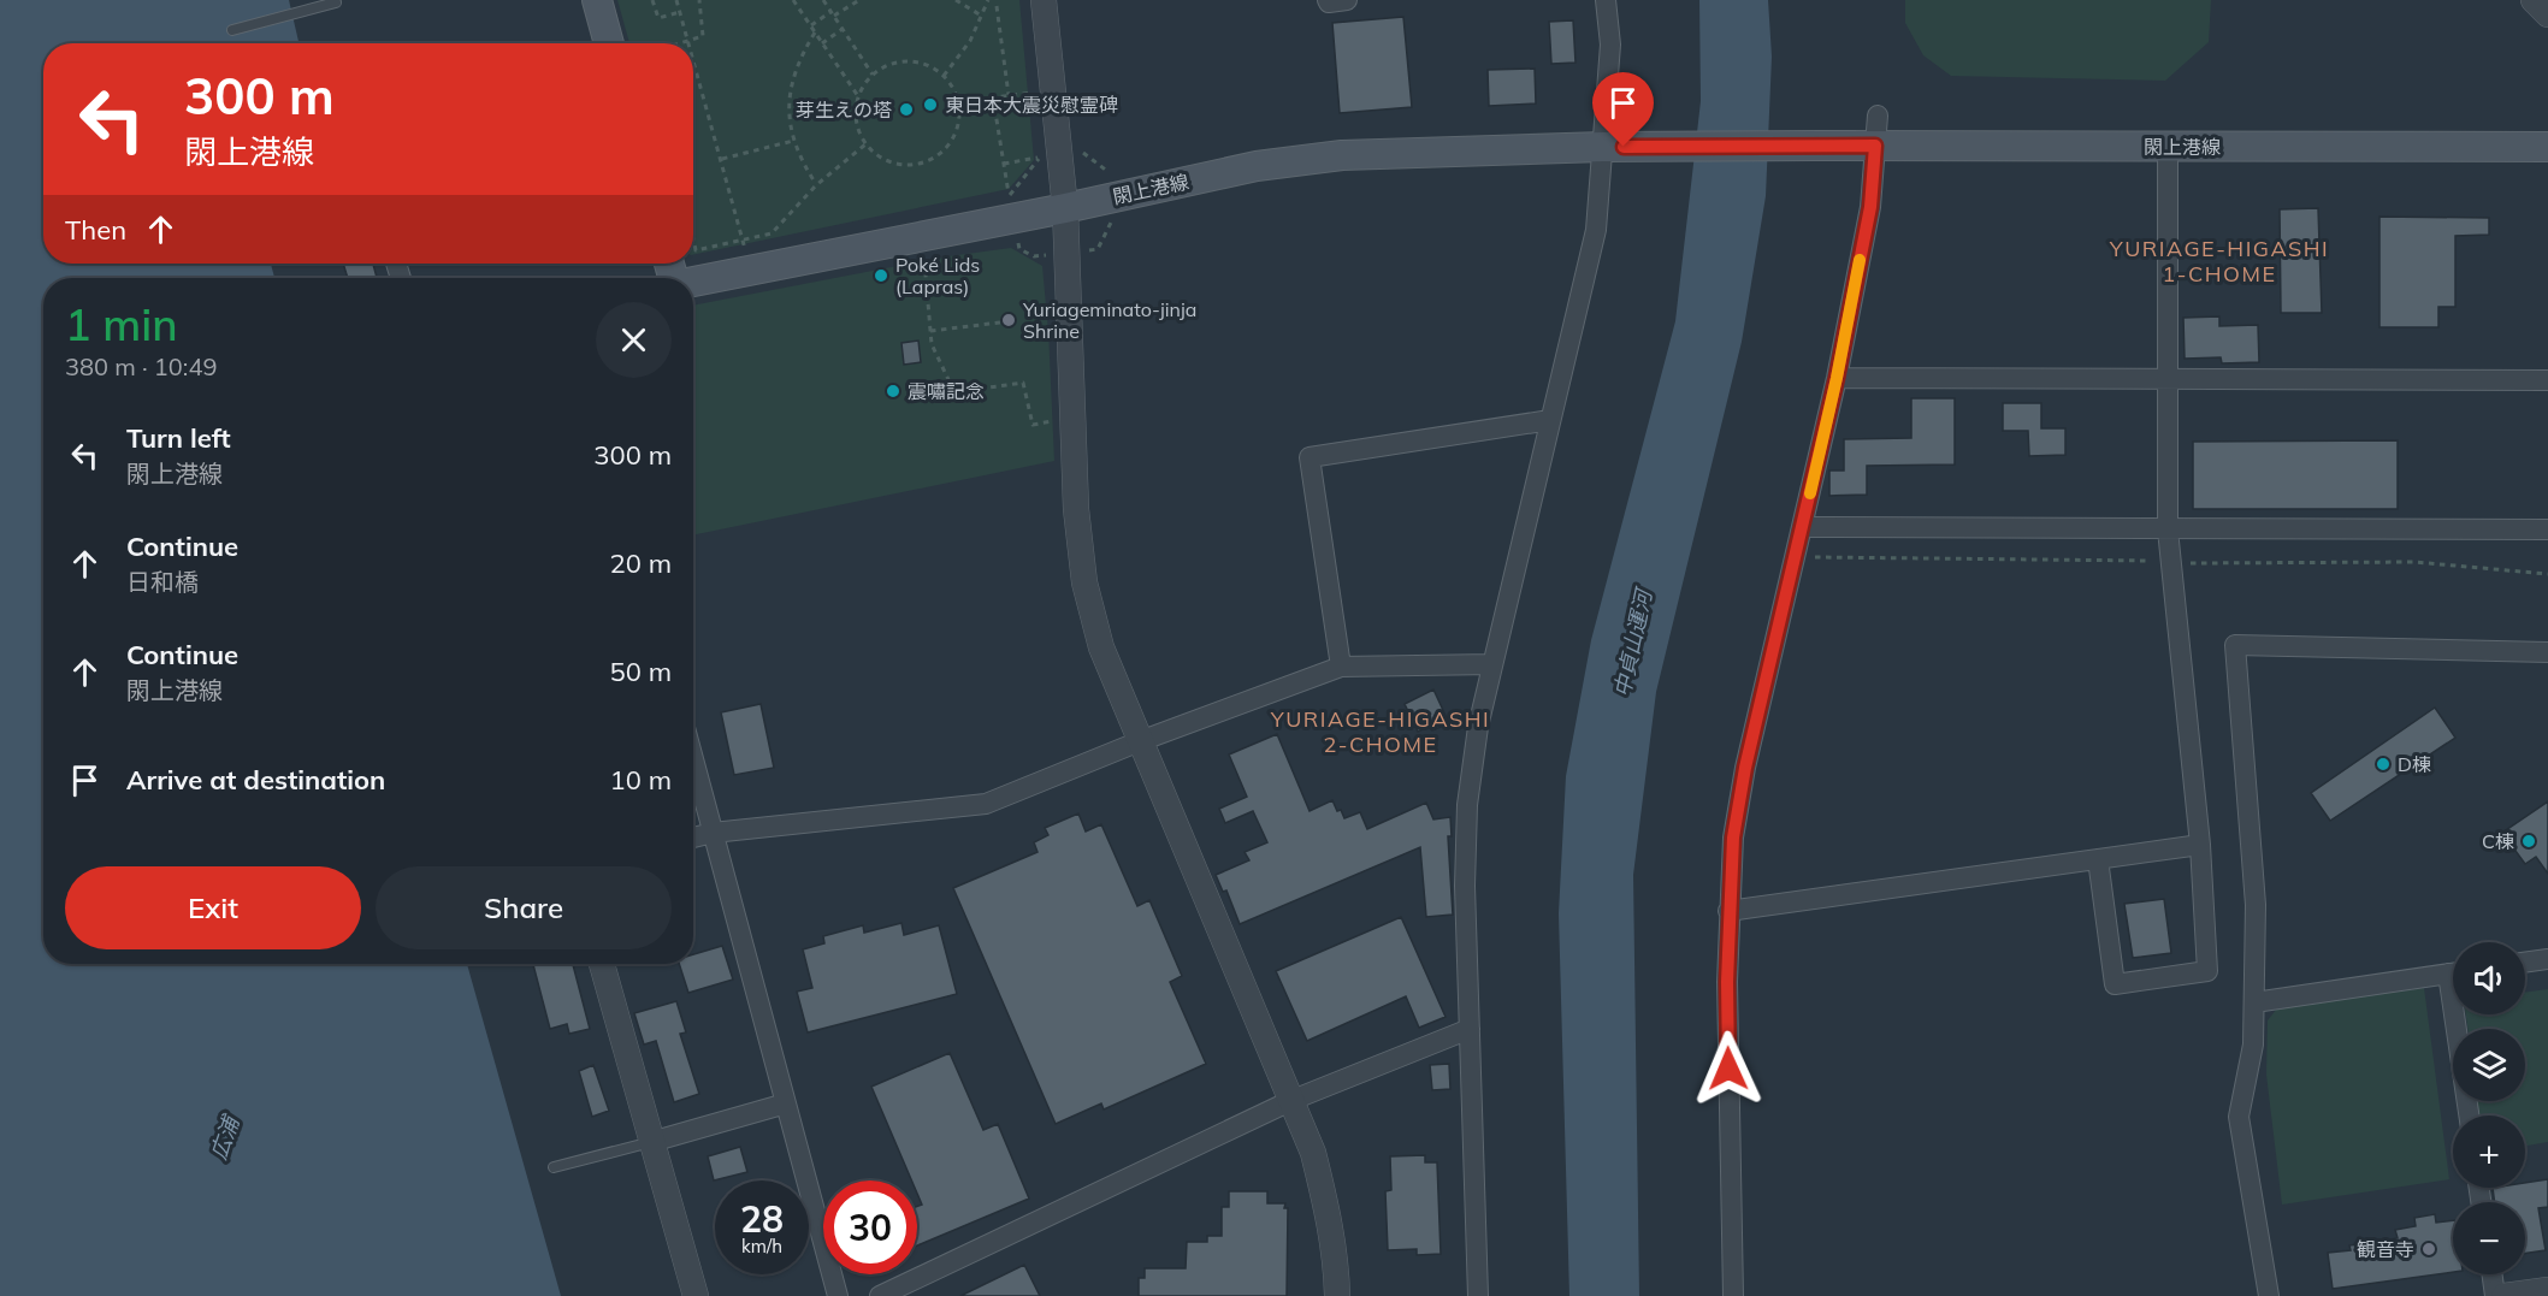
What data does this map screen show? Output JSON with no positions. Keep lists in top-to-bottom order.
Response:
{
  "streets": {
    "main road": ["閖上港線"]
  },
  "districts": ["YURIAGE-HIGASHI 1-CHOME", "YURIAGE-HIGASHI 2-CHOME"],
  "water": ["中貞山運河", "広浦"],
  "places": [
    "東日本大震災慰霊碑",
    "芽生えの塔",
    "Poké Lids (Lapras)",
    "Yuriageminato-jinja Shrine",
    "震嘯記念",
    "D棟",
    "C棟",
    "観音寺"
  ],
  "page": {
    "turn": ["300 m", "閖上港線"],
    "then": "Then",
    "heading": ["1 min", "380 m · 10:49"],
    "list": [
      {
        "name": "Turn left",
        "note": "閖上港線",
        "value": "300 m"
      },
      {
        "name": "Continue",
        "note": "日和橋",
        "value": "20 m"
      },
      {
        "name": "Continue",
        "note": "閖上港線",
        "value": "50 m"
      },
      {
        "name": "Arrive at destination",
        "value": "10 m"
      }
    ],
    "buttons": ["Exit", "Share"],
    "map_buttons": ["+", "−"],
    "speed": "28 km/h",
    "limit": "30"
  }
}
